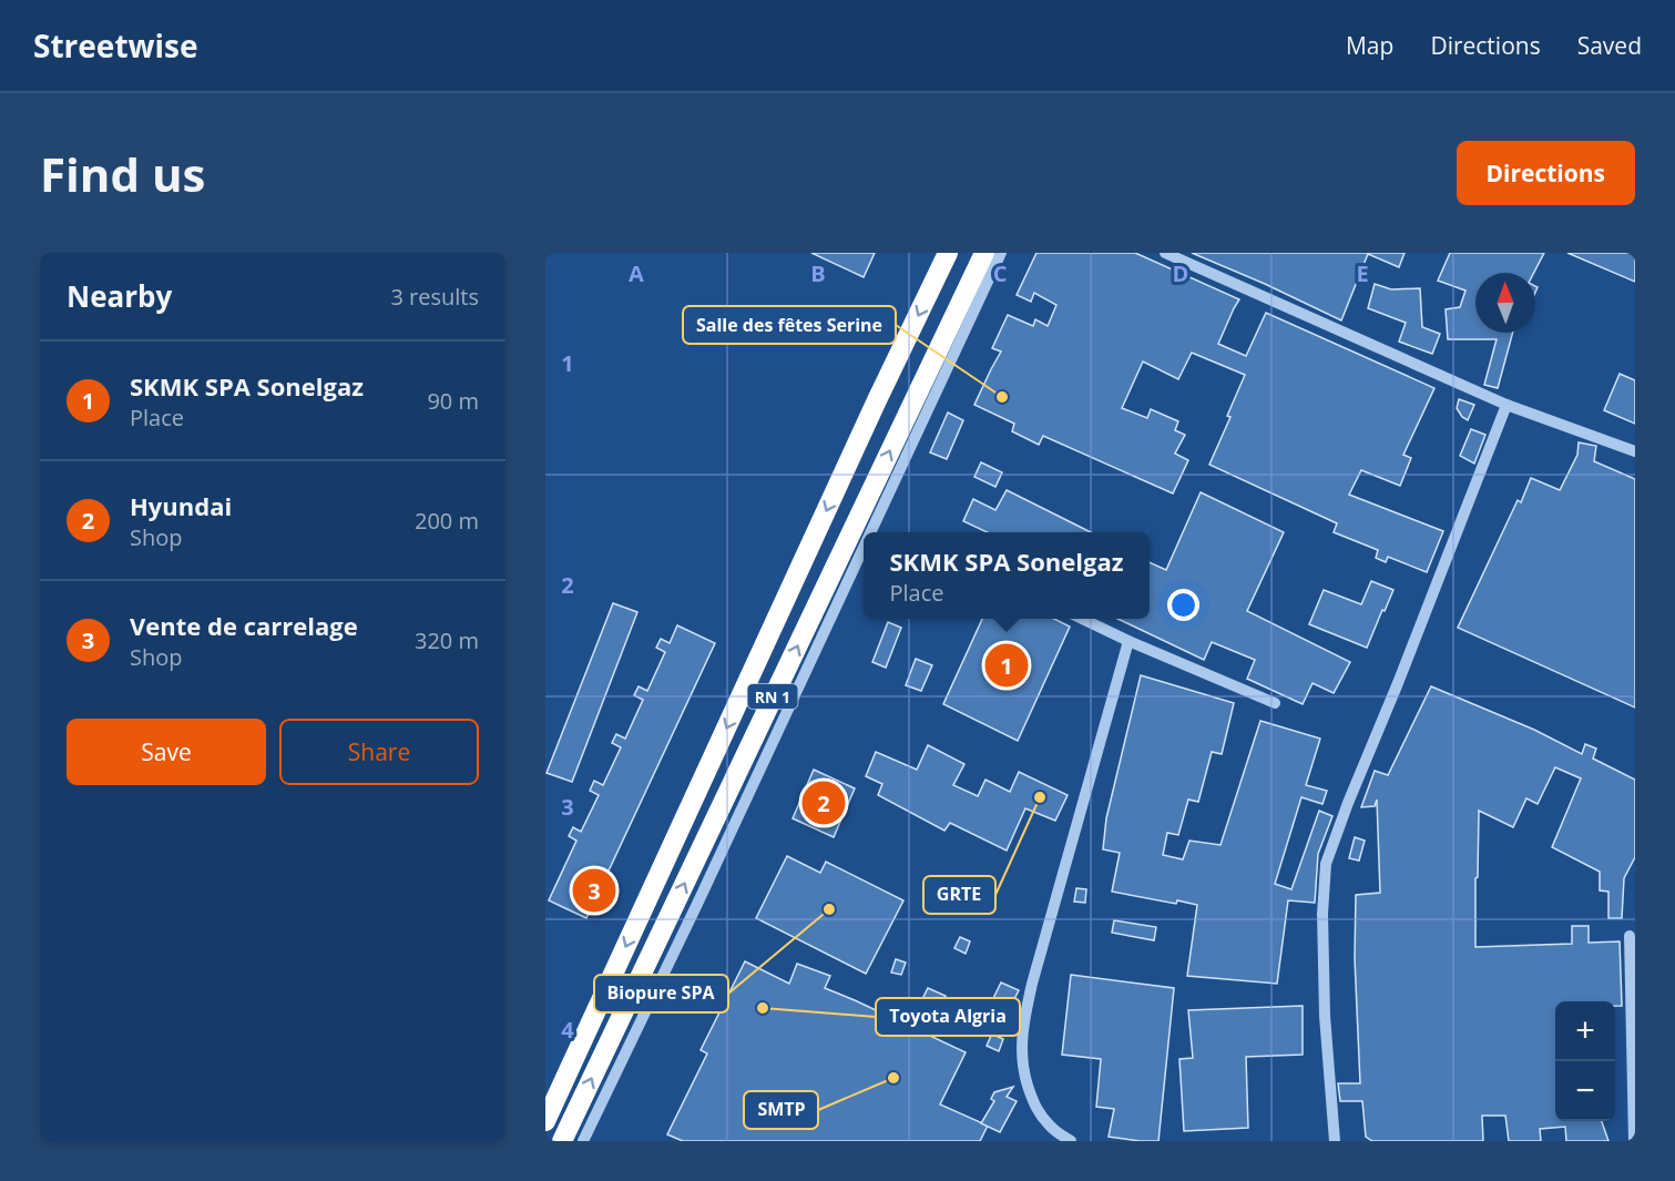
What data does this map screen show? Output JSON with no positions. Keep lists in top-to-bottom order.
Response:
{
  "streets": {
    "highway": ["RN 1"]
  },
  "places": [
    "Salle des fêtes Serine",
    "GRTE",
    "Biopure SPA",
    "Toyota Algria",
    "SMTP"
  ],
  "north": "top",
  "page": {
    "header": "Streetwise",
    "nav": ["Map", "Directions", "Saved"],
    "buttons": [
      "Directions",
      ["Save", "Share"]
    ],
    "title": "Find us",
    "heading": ["Nearby", "3 results"],
    "list": [
      {
        "mark": "1",
        "name": "SKMK SPA Sonelgaz",
        "note": "Place",
        "value": "90 m"
      },
      {
        "mark": "2",
        "name": "Hyundai",
        "note": "Shop",
        "value": "200 m"
      },
      {
        "mark": "3",
        "name": "Vente de carrelage",
        "note": "Shop",
        "value": "320 m"
      }
    ],
    "popup": ["SKMK SPA Sonelgaz", "Place"],
    "pins": ["1", "2", "3"],
    "map_buttons": ["+", "−"]
  },
  "grid": {
    "columns": [
      "A",
      "B",
      "C",
      "D",
      "E"
    ],
    "rows": [
      "1",
      "2",
      "3",
      "4"
    ]
  }
}
